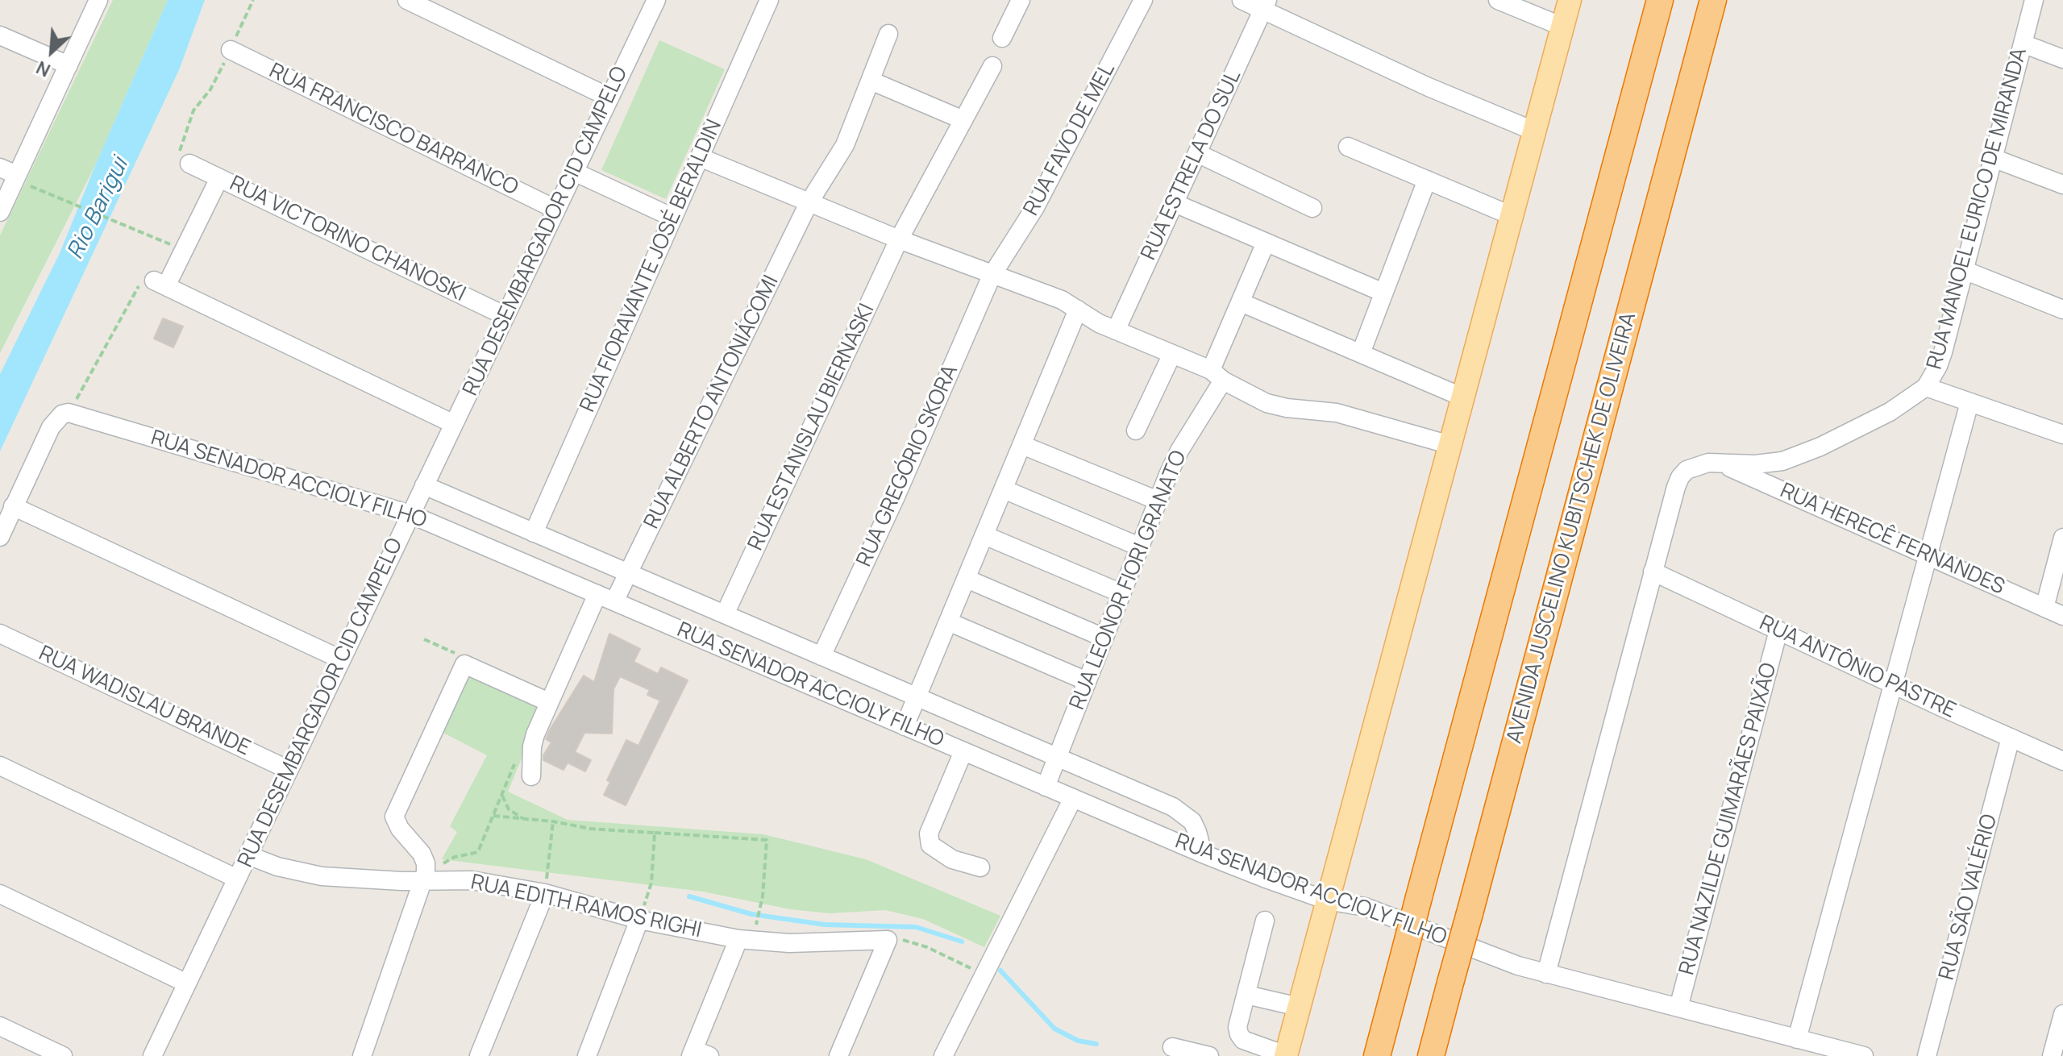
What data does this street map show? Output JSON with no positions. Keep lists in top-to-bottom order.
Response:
{
  "streets": {
    "highway": ["AVENIDA JUSCELINO KUBITSCHEK DE OLIVEIRA"],
    "street": [
      "RUA FRANCISCO BARRANCO",
      "RUA FAVO DE MEL",
      "RUA ESTRELA DO SUL",
      "RUA MANOEL EURICO DE MIRANDA",
      "RUA DESEMBARGADOR CID CAMPELO",
      "RUA VICTORINO CHANOSKI",
      "RUA FIORAVANTE JOSÉ BERALDIN",
      "RUA ALBERTO ANTONIÁCOMI",
      "RUA ESTANISLAU BIERNASKI",
      "RUA GREGÓRIO SKORA",
      "RUA SENADOR ACCIOLY FILHO",
      "RUA HERECÊ FERNANDES",
      "RUA LEONOR FIORI GRANATO",
      "RUA ANTÔNIO PASTRE",
      "RUA WADISLAU BRANDE",
      "RUA NAZILDE GUIMARÃES PAIXÃO",
      "RUA SÃO VALÉRIO",
      "RUA EDITH RAMOS RIGHI"
    ]
  },
  "crossings": [
    ["RUA FRANCISCO BARRANCO", "RUA DESEMBARGADOR CID CAMPELO"],
    ["RUA FAVO DE MEL", "RUA GREGÓRIO SKORA"],
    ["RUA MANOEL EURICO DE MIRANDA", "RUA SENADOR ACCIOLY FILHO"],
    ["RUA MANOEL EURICO DE MIRANDA", "RUA HERECÊ FERNANDES"],
    ["RUA MANOEL EURICO DE MIRANDA", "RUA ANTÔNIO PASTRE"],
    ["RUA DESEMBARGADOR CID CAMPELO", "RUA VICTORINO CHANOSKI"],
    ["RUA DESEMBARGADOR CID CAMPELO", "RUA SENADOR ACCIOLY FILHO"],
    ["RUA DESEMBARGADOR CID CAMPELO", "RUA WADISLAU BRANDE"],
    ["RUA DESEMBARGADOR CID CAMPELO", "RUA EDITH RAMOS RIGHI"],
    ["RUA ALBERTO ANTONIÁCOMI", "RUA SENADOR ACCIOLY FILHO"],
    ["RUA SENADOR ACCIOLY FILHO", "RUA LEONOR FIORI GRANATO"],
    ["RUA SENADOR ACCIOLY FILHO", "RUA NAZILDE GUIMARÃES PAIXÃO"],
    ["RUA ANTÔNIO PASTRE", "RUA NAZILDE GUIMARÃES PAIXÃO"],
    ["RUA ANTÔNIO PASTRE", "RUA SÃO VALÉRIO"]
  ],
  "water": ["Rio Barigui"],
  "north": "bottom left"
}
